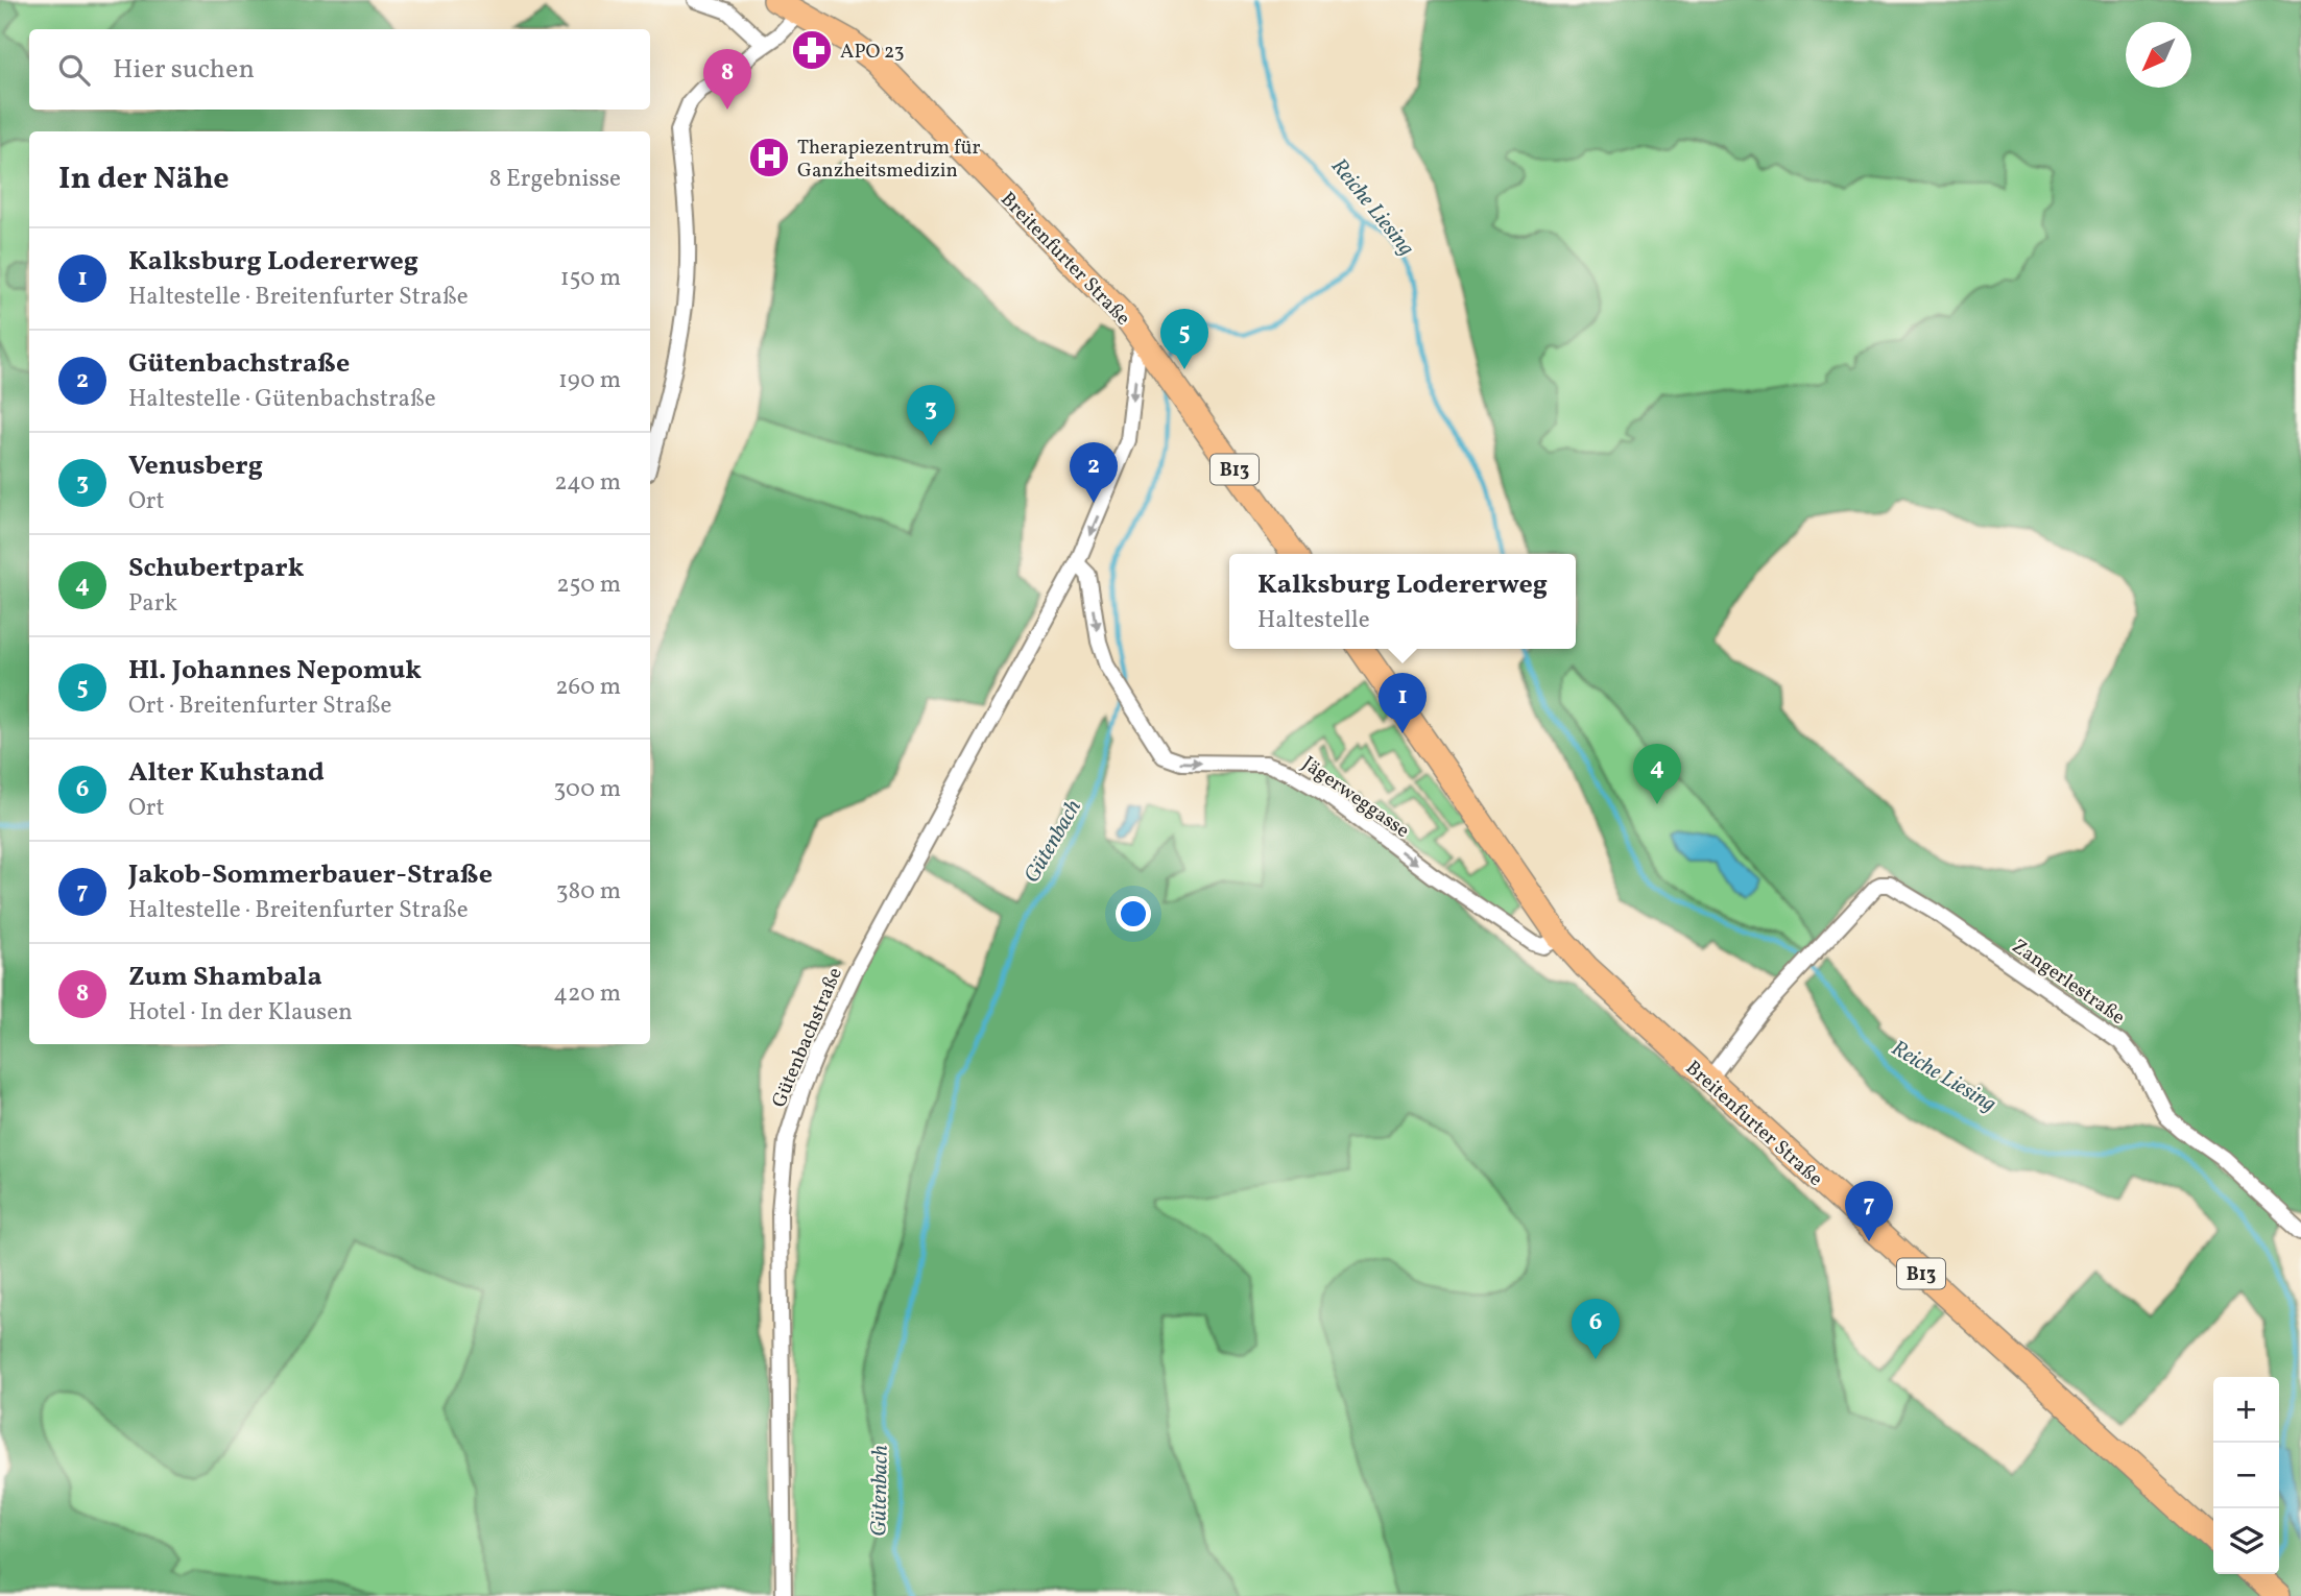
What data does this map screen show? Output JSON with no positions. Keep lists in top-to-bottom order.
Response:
{
  "streets": {
    "main road": ["Breitenfurter Straße", "B13"],
    "street": ["Jägerweggasse", "Zangerlestraße", "Gütenbachstraße"]
  },
  "crossings": [
    ["Breitenfurter Straße", "B13"],
    ["Breitenfurter Straße", "Jägerweggasse"],
    ["Breitenfurter Straße", "Zangerlestraße"],
    ["Breitenfurter Straße", "Gütenbachstraße"],
    ["B13", "Gütenbachstraße"],
    ["Jägerweggasse", "Gütenbachstraße"]
  ],
  "one_way": ["Jägerweggasse"],
  "water": ["Reiche Liesing", "Gütenbach"],
  "places": {
    "pharmacy": ["APO 23"],
    "hospital": ["Therapiezentrum für Ganzheitsmedizin"]
  },
  "north": "bottom left",
  "page": {
    "search": "Hier suchen",
    "pins": [
      "8",
      "5",
      "3",
      "2",
      "1",
      "4",
      "7",
      "6"
    ],
    "heading": ["In der Nähe", "8 Ergebnisse"],
    "list": [
      {
        "mark": "1",
        "name": "Kalksburg Lodererweg",
        "note": "Haltestelle · Breitenfurter Straße",
        "value": "150 m"
      },
      {
        "mark": "2",
        "name": "Gütenbachstraße",
        "note": "Haltestelle · Gütenbachstraße",
        "value": "190 m"
      },
      {
        "mark": "3",
        "name": "Venusberg",
        "note": "Ort",
        "value": "240 m"
      },
      {
        "mark": "4",
        "name": "Schubertpark",
        "note": "Park",
        "value": "250 m"
      },
      {
        "mark": "5",
        "name": "Hl. Johannes Nepomuk",
        "note": "Ort · Breitenfurter Straße",
        "value": "260 m"
      },
      {
        "mark": "6",
        "name": "Alter Kuhstand",
        "note": "Ort",
        "value": "300 m"
      },
      {
        "mark": "7",
        "name": "Jakob-Sommerbauer-Straße",
        "note": "Haltestelle · Breitenfurter Straße",
        "value": "380 m"
      },
      {
        "mark": "8",
        "name": "Zum Shambala",
        "note": "Hotel · In der Klausen",
        "value": "420 m"
      }
    ],
    "popup": ["Kalksburg Lodererweg", "Haltestelle"],
    "map_buttons": ["+", "−"]
  }
}
